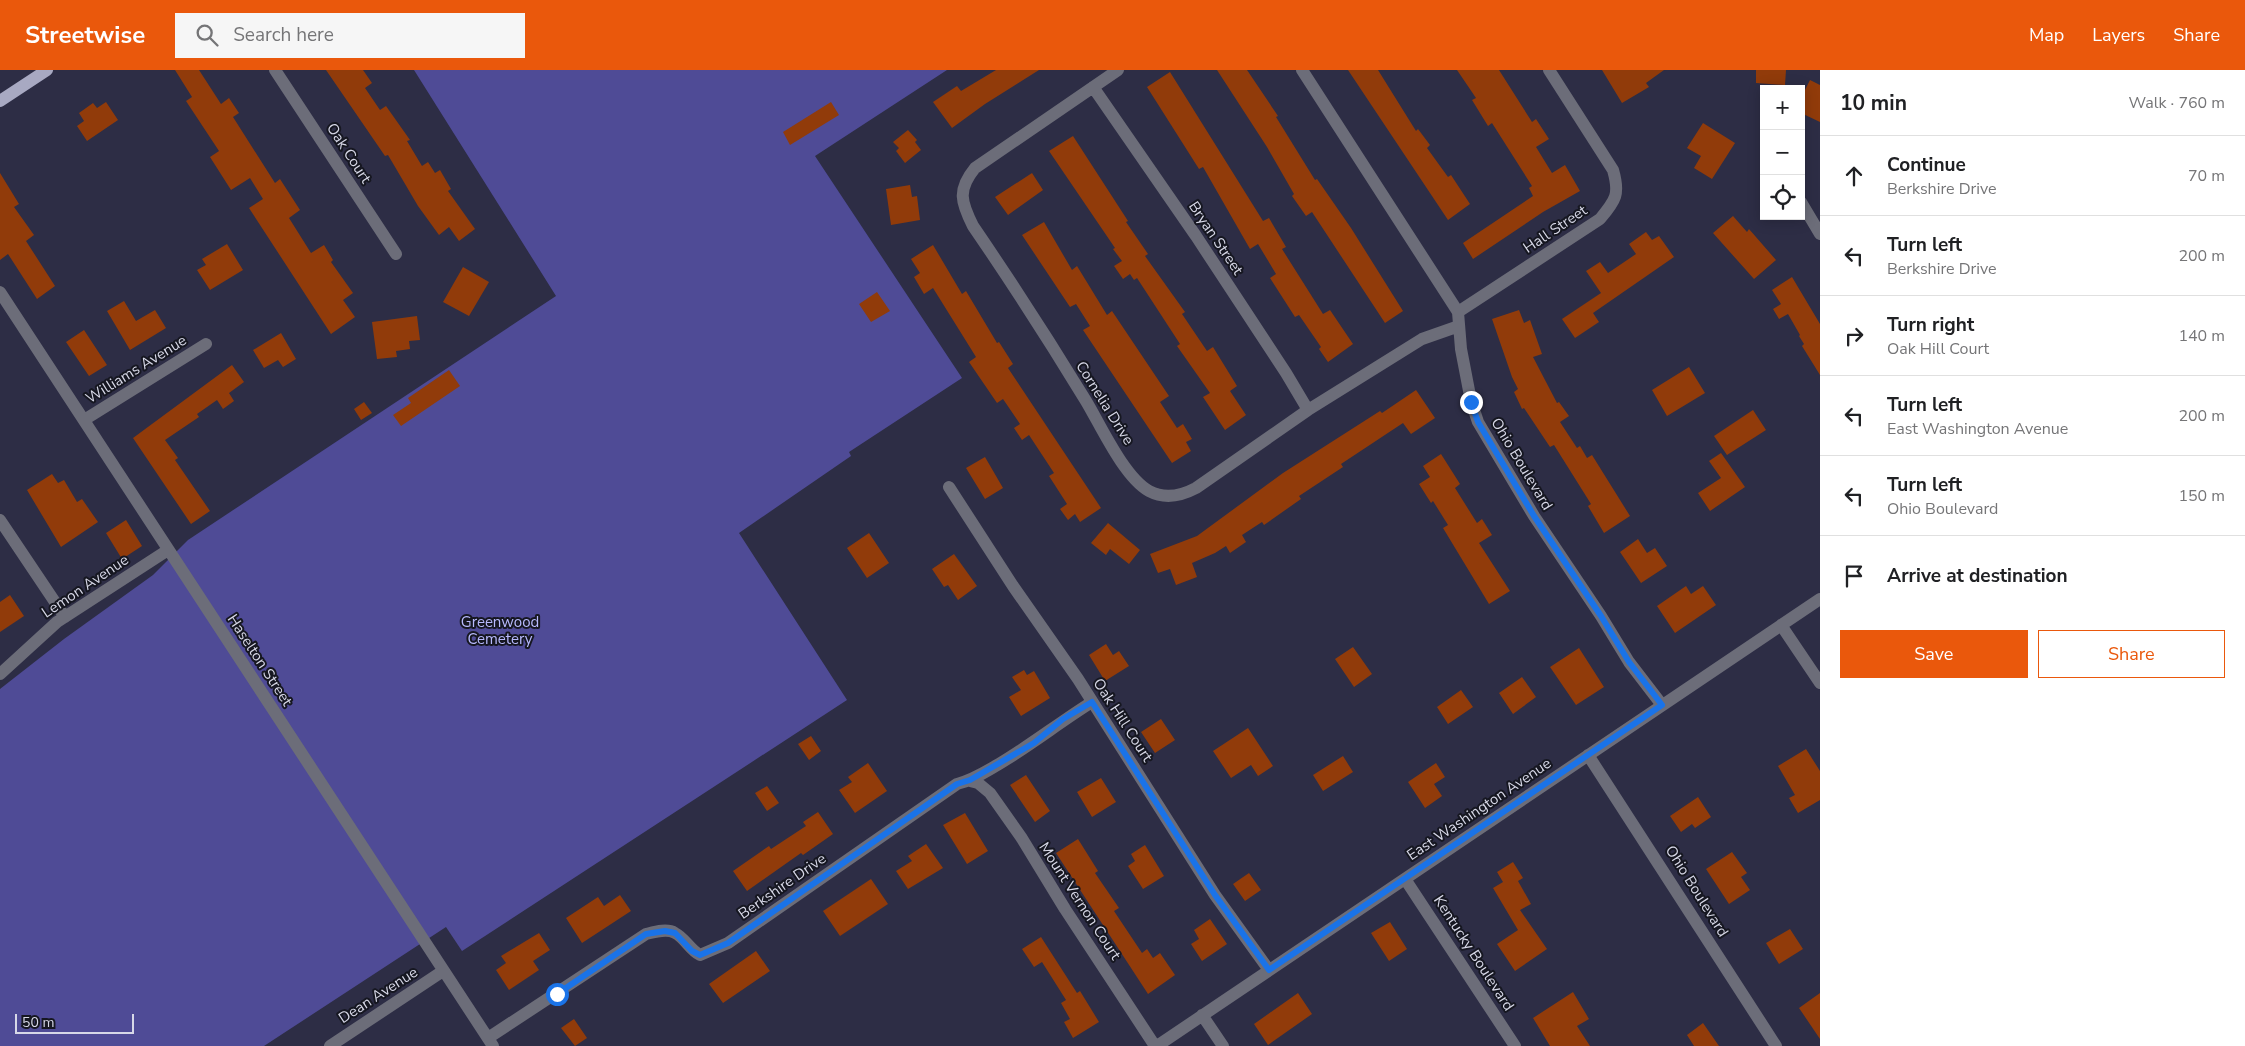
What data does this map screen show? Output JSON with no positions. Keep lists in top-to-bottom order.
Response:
{
  "streets": {
    "street": [
      "Oak Court",
      "Hall Street",
      "Bryan Street",
      "Williams Avenue",
      "Cornelia Drive",
      "Ohio Boulevard",
      "Lemon Avenue",
      "Haselton Street",
      "Oak Hill Court",
      "East Washington Avenue",
      "Berkshire Drive",
      "Mount Vernon Court",
      "Kentucky Boulevard",
      "Dean Avenue"
    ]
  },
  "crossings": [
    ["Hall Street", "Ohio Boulevard"],
    ["Bryan Street", "Cornelia Drive"],
    ["Williams Avenue", "Haselton Street"],
    ["Cornelia Drive", "Ohio Boulevard"],
    ["Ohio Boulevard", "East Washington Avenue"],
    ["Lemon Avenue", "Haselton Street"],
    ["Haselton Street", "Berkshire Drive"],
    ["Haselton Street", "Dean Avenue"],
    ["Oak Hill Court", "East Washington Avenue"],
    ["Oak Hill Court", "Berkshire Drive"],
    ["East Washington Avenue", "Mount Vernon Court"],
    ["East Washington Avenue", "Kentucky Boulevard"],
    ["Berkshire Drive", "Mount Vernon Court"]
  ],
  "parks": ["Greenwood Cemetery"],
  "scale_bar": "50 m",
  "page": {
    "header": "Streetwise",
    "search": "Search here",
    "nav": ["Map", "Layers", "Share"],
    "heading": ["10 min", "Walk · 760 m"],
    "map_buttons": ["+", "−"],
    "list": [
      ["Continue", "Berkshire Drive", "70 m"],
      ["Turn left", "Berkshire Drive", "200 m"],
      ["Turn right", "Oak Hill Court", "140 m"],
      ["Turn left", "East Washington Avenue", "200 m"],
      ["Turn left", "Ohio Boulevard", "150 m"],
      "Arrive at destination"
    ],
    "buttons": ["Save", "Share"],
    "scale": "50 m"
  }
}
